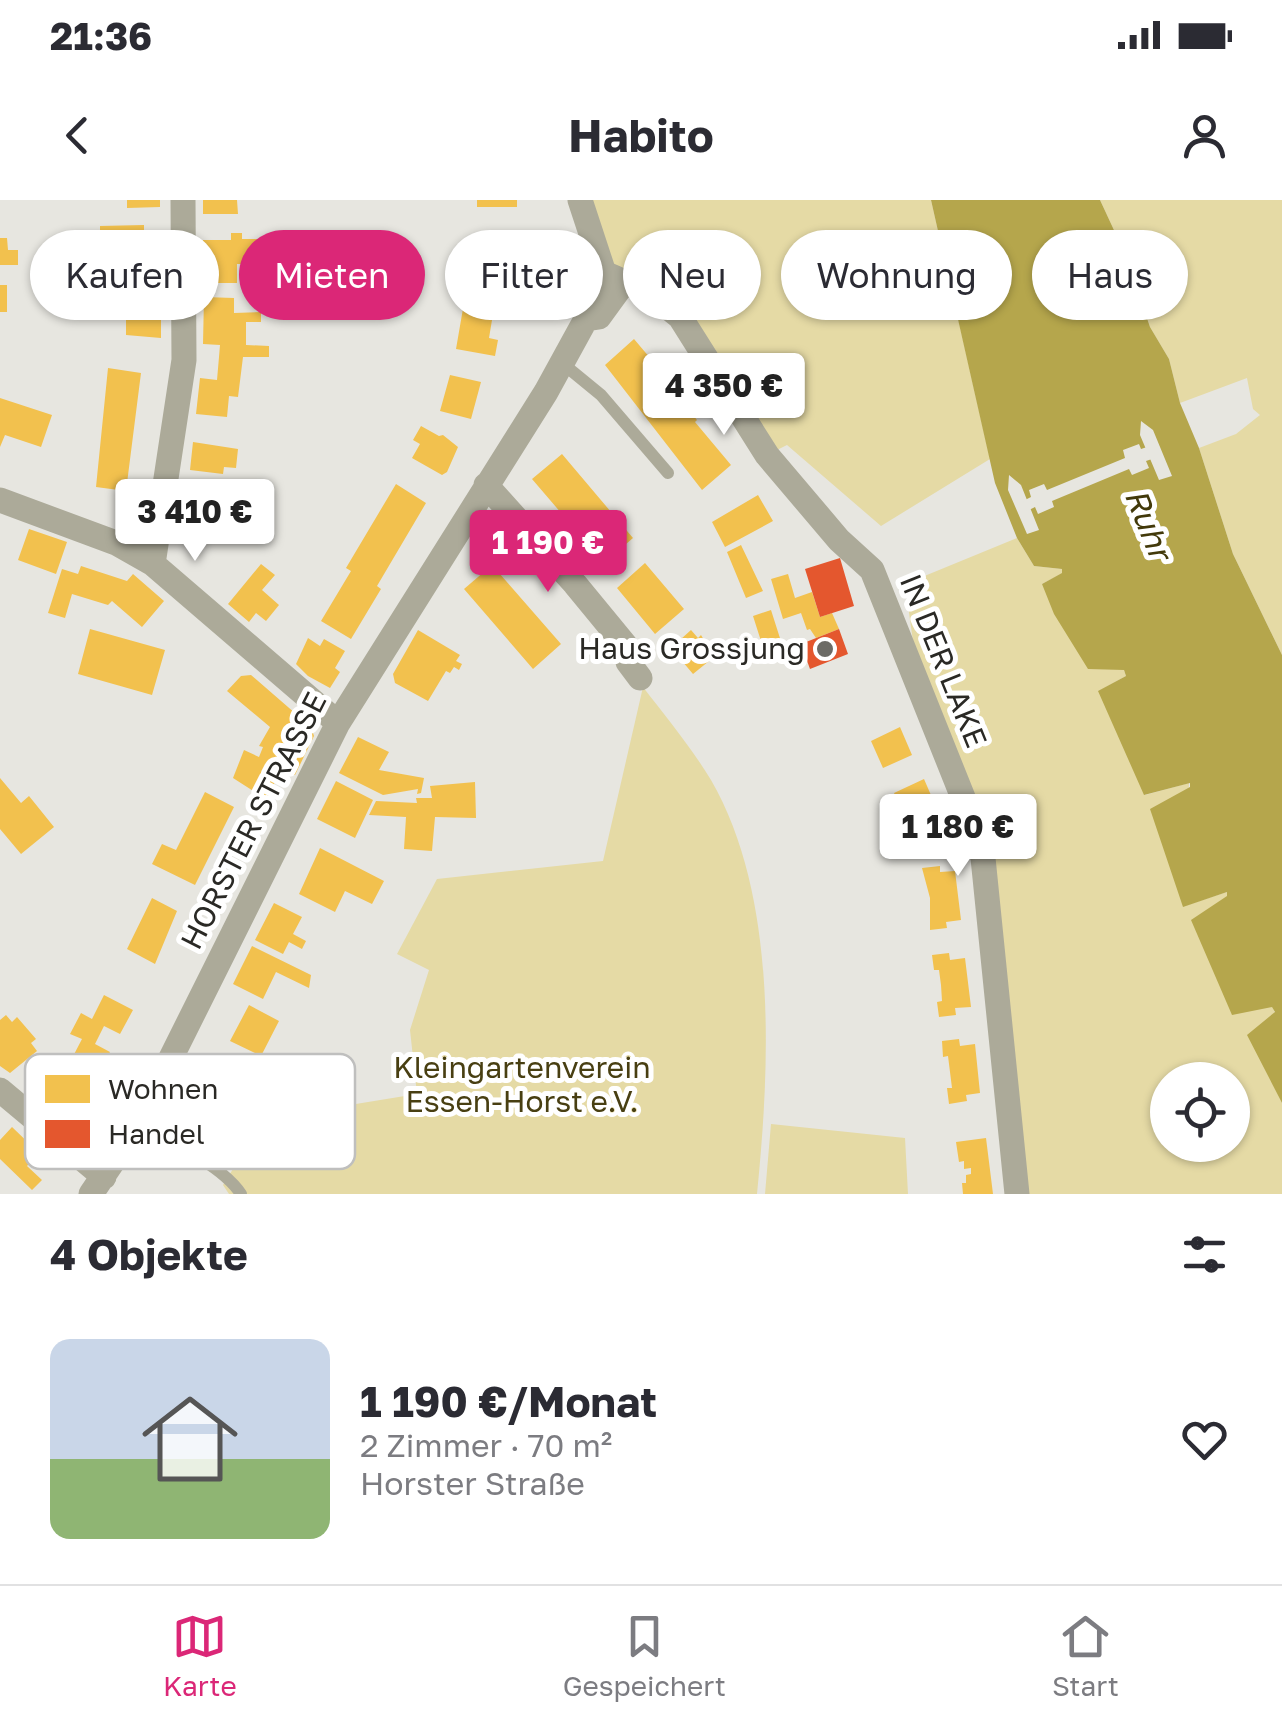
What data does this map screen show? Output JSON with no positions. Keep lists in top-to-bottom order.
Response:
{
  "streets": {
    "street": ["IN DER LAKE", "HORSTER STRASSE"]
  },
  "crossings": [
    ["IN DER LAKE", "HORSTER STRASSE"]
  ],
  "water": ["Ruhr"],
  "parks": ["Kleingartenverein Essen-Horst e.V."],
  "places": ["Haus Grossjung"],
  "legend": ["Wohnen", "Handel"],
  "page": {
    "status": "21:36",
    "header": "Habito",
    "chip": [
      "Kaufen",
      "Mieten",
      "Filter",
      "Neu",
      "Wohnung",
      "Haus"
    ],
    "price": [
      "4 350 €",
      "3 410 €",
      "1 190 €",
      "1 180 €"
    ],
    "heading": "4 Objekte",
    "list": [
      {
        "name": "1 190 €/Monat",
        "note": "2 Zimmer · 70 m² · Horster Straße"
      }
    ],
    "tabs": ["Karte", "Gespeichert", "Start"]
  }
}
